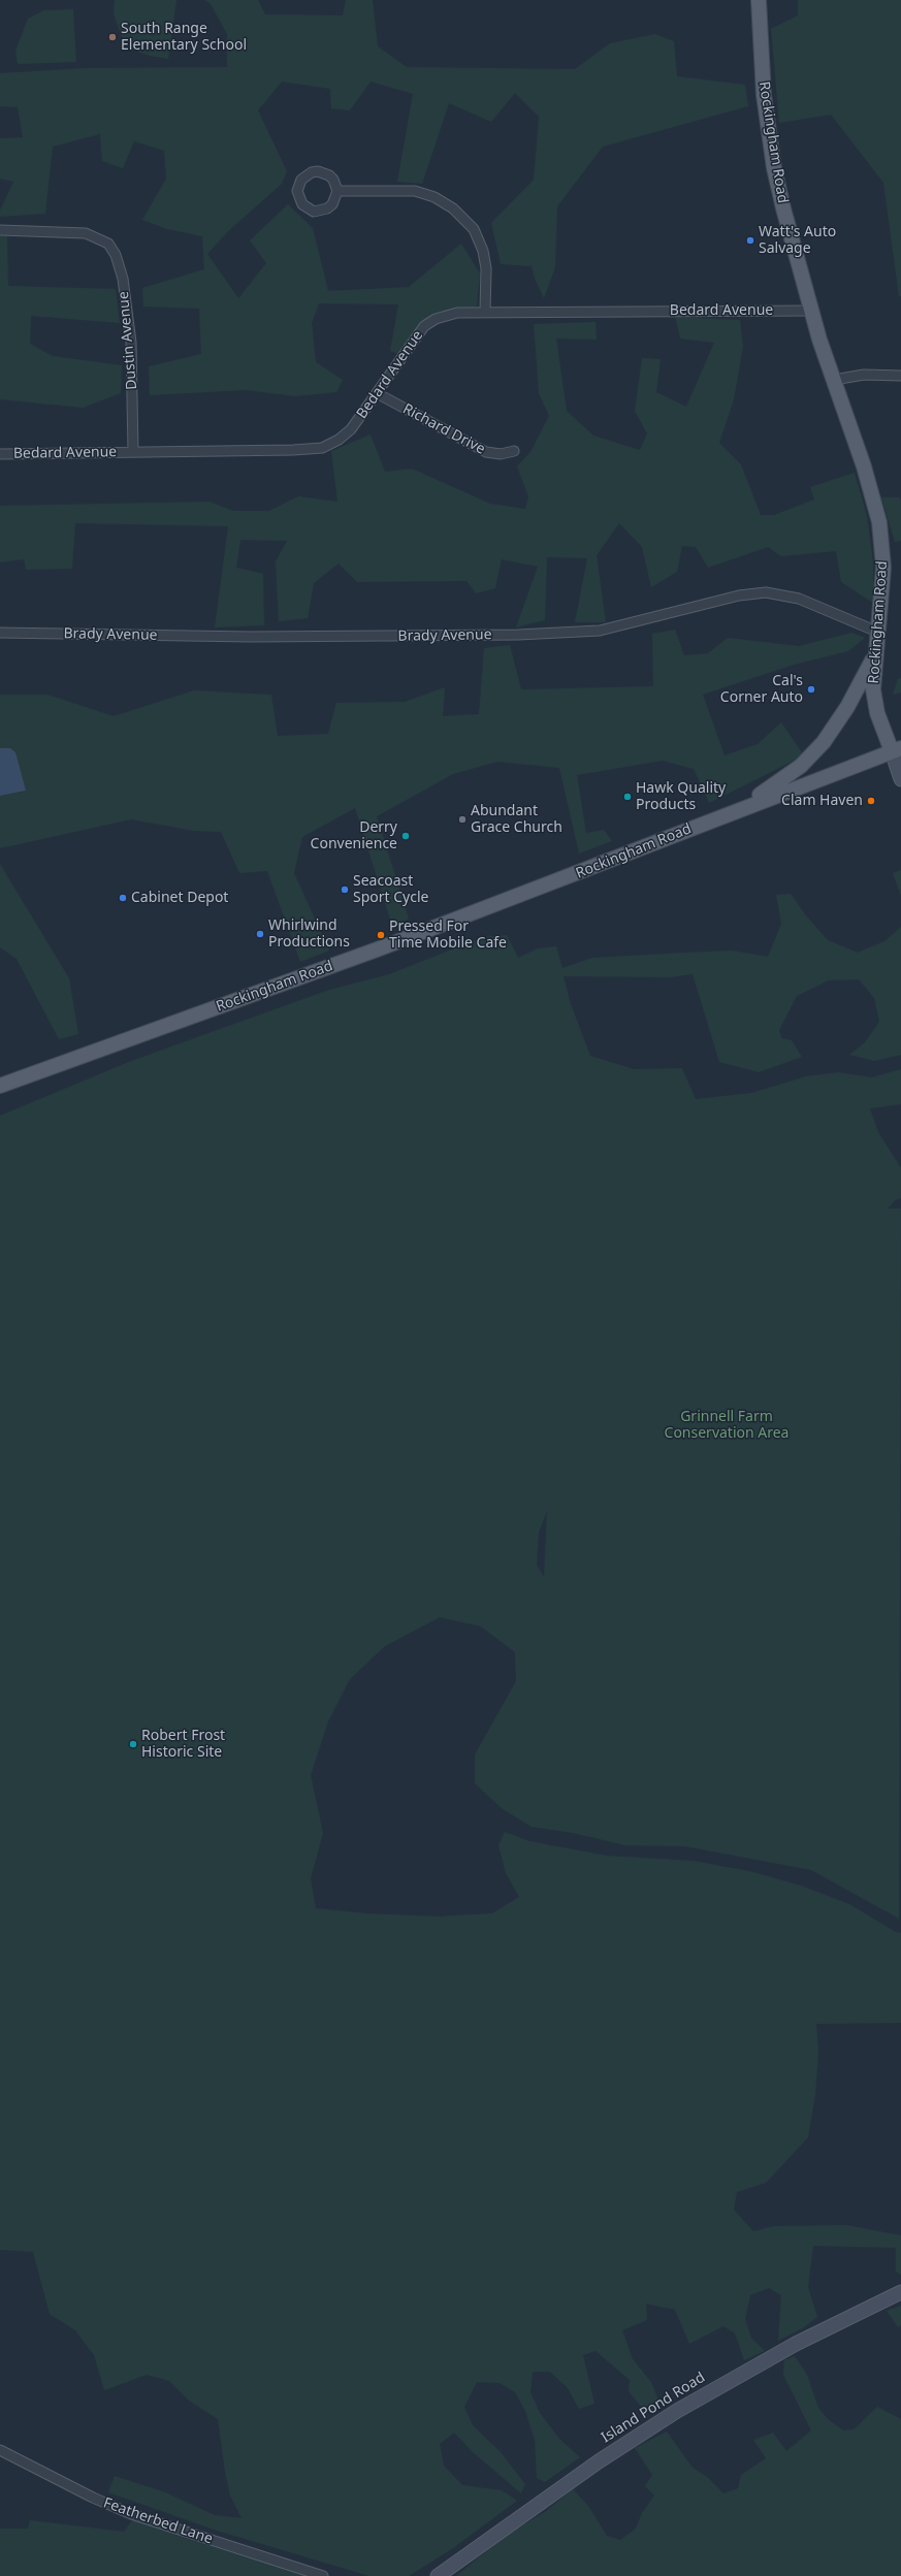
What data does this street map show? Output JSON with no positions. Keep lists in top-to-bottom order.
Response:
{
  "streets": {
    "main road": ["Rockingham Road"],
    "street": [
      "Bedard Avenue",
      "Dustin Avenue",
      "Richard Drive",
      "Brady Avenue",
      "Island Pond Road",
      "Featherbed Lane"
    ]
  },
  "crossings": [
    ["Rockingham Road", "Bedard Avenue"],
    ["Rockingham Road", "Brady Avenue"],
    ["Bedard Avenue", "Dustin Avenue"],
    ["Bedard Avenue", "Richard Drive"]
  ],
  "parks": ["Grinnell Farm Conservation Area"],
  "places": [
    "South Range Elementary School",
    "Watt's Auto Salvage",
    "Cal's Corner Auto",
    "Hawk Quality Products",
    "Clam Haven",
    "Abundant Grace Church",
    "Derry Convenience",
    "Seacoast Sport Cycle",
    "Cabinet Depot",
    "Whirlwind Productions",
    "Pressed For Time Mobile Cafe",
    "Robert Frost Historic Site"
  ]
}
